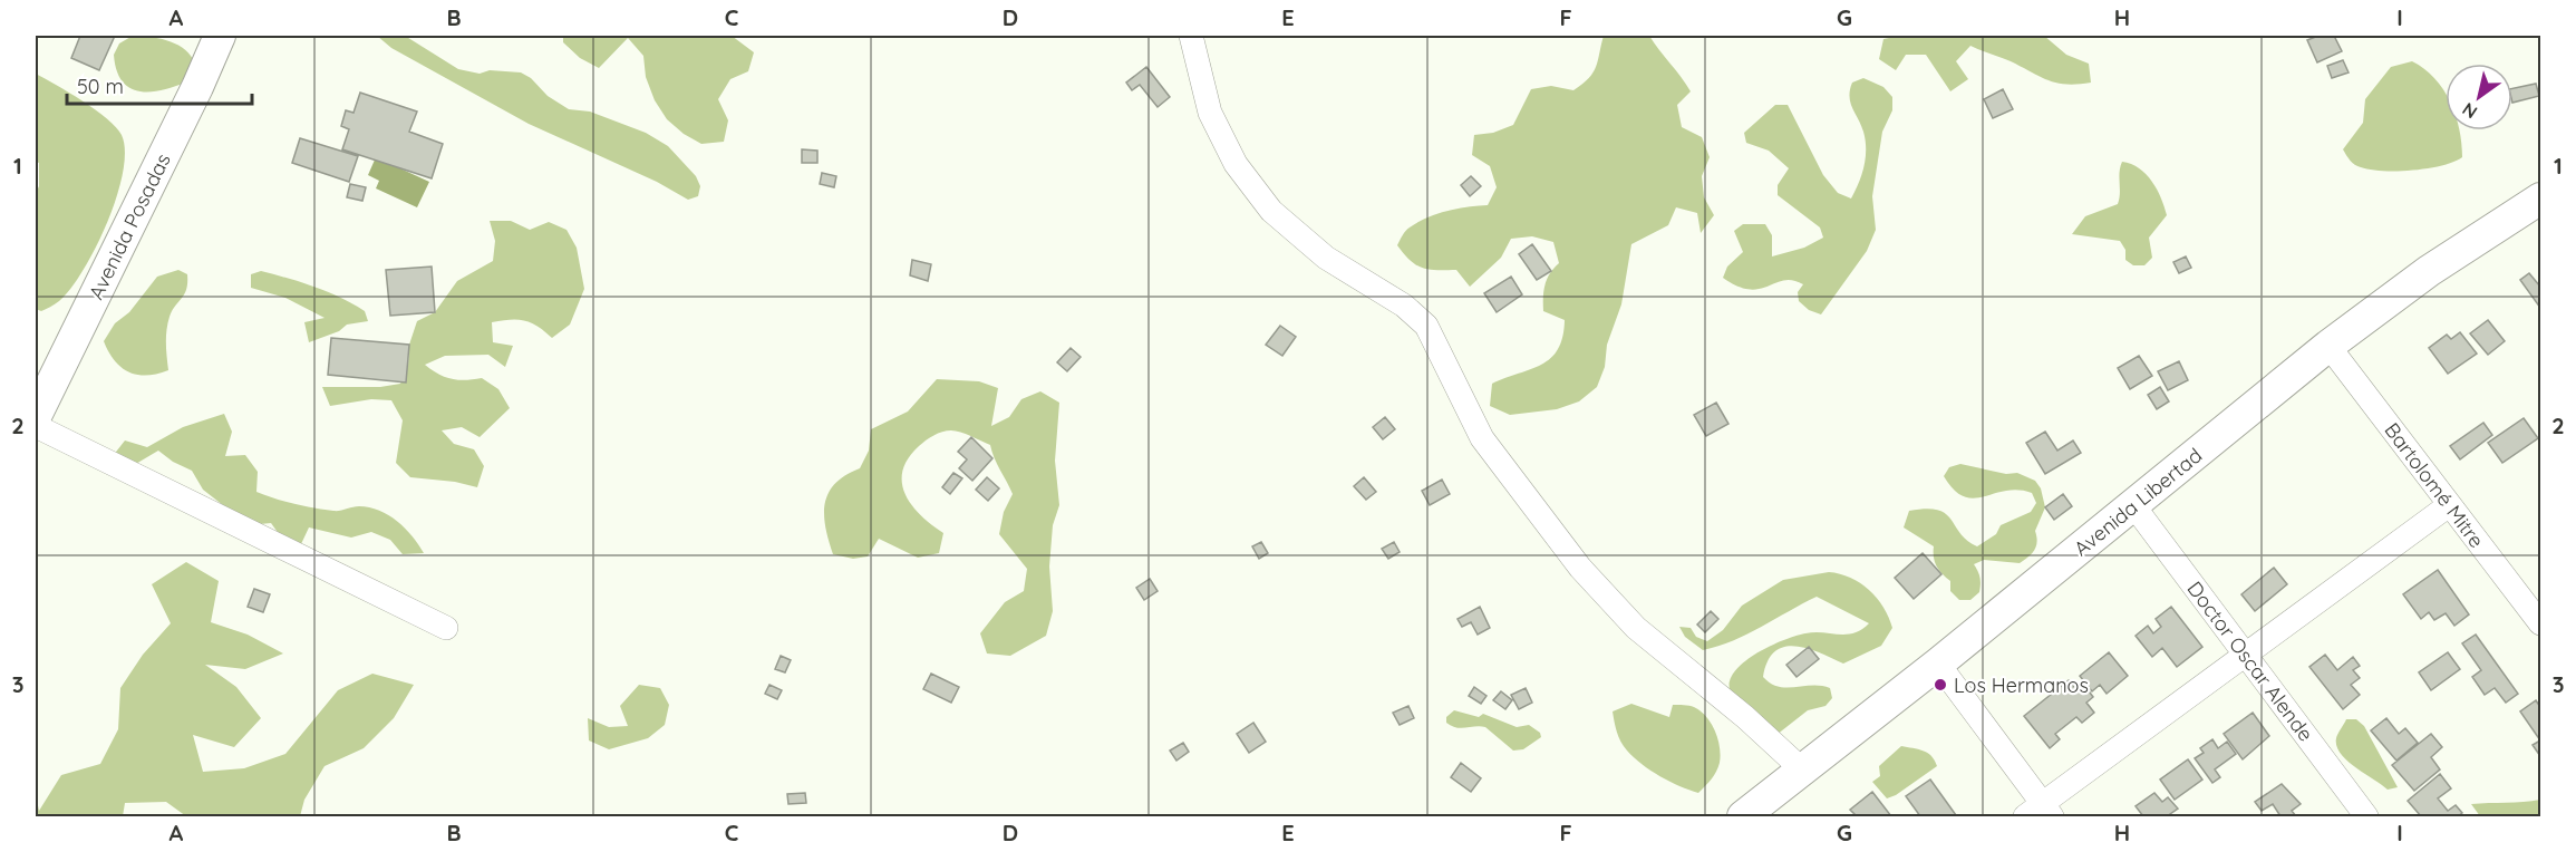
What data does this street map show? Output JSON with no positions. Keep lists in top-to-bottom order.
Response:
{
  "streets": {
    "main road": ["Avenida Posadas", "Avenida Libertad"],
    "street": ["Bartolomé Mitre", "Doctor Oscar Alende"]
  },
  "crossings": [
    ["Bartolomé Mitre", "Avenida Libertad"],
    ["Avenida Libertad", "Doctor Oscar Alende"]
  ],
  "places": ["Los Hermanos"],
  "scale_bar": "50 m",
  "north": "bottom left",
  "grid": {
    "columns": [
      "A",
      "B",
      "C",
      "D",
      "E",
      "F",
      "G",
      "H",
      "I"
    ],
    "rows": ["1", "2", "3"]
  }
}
